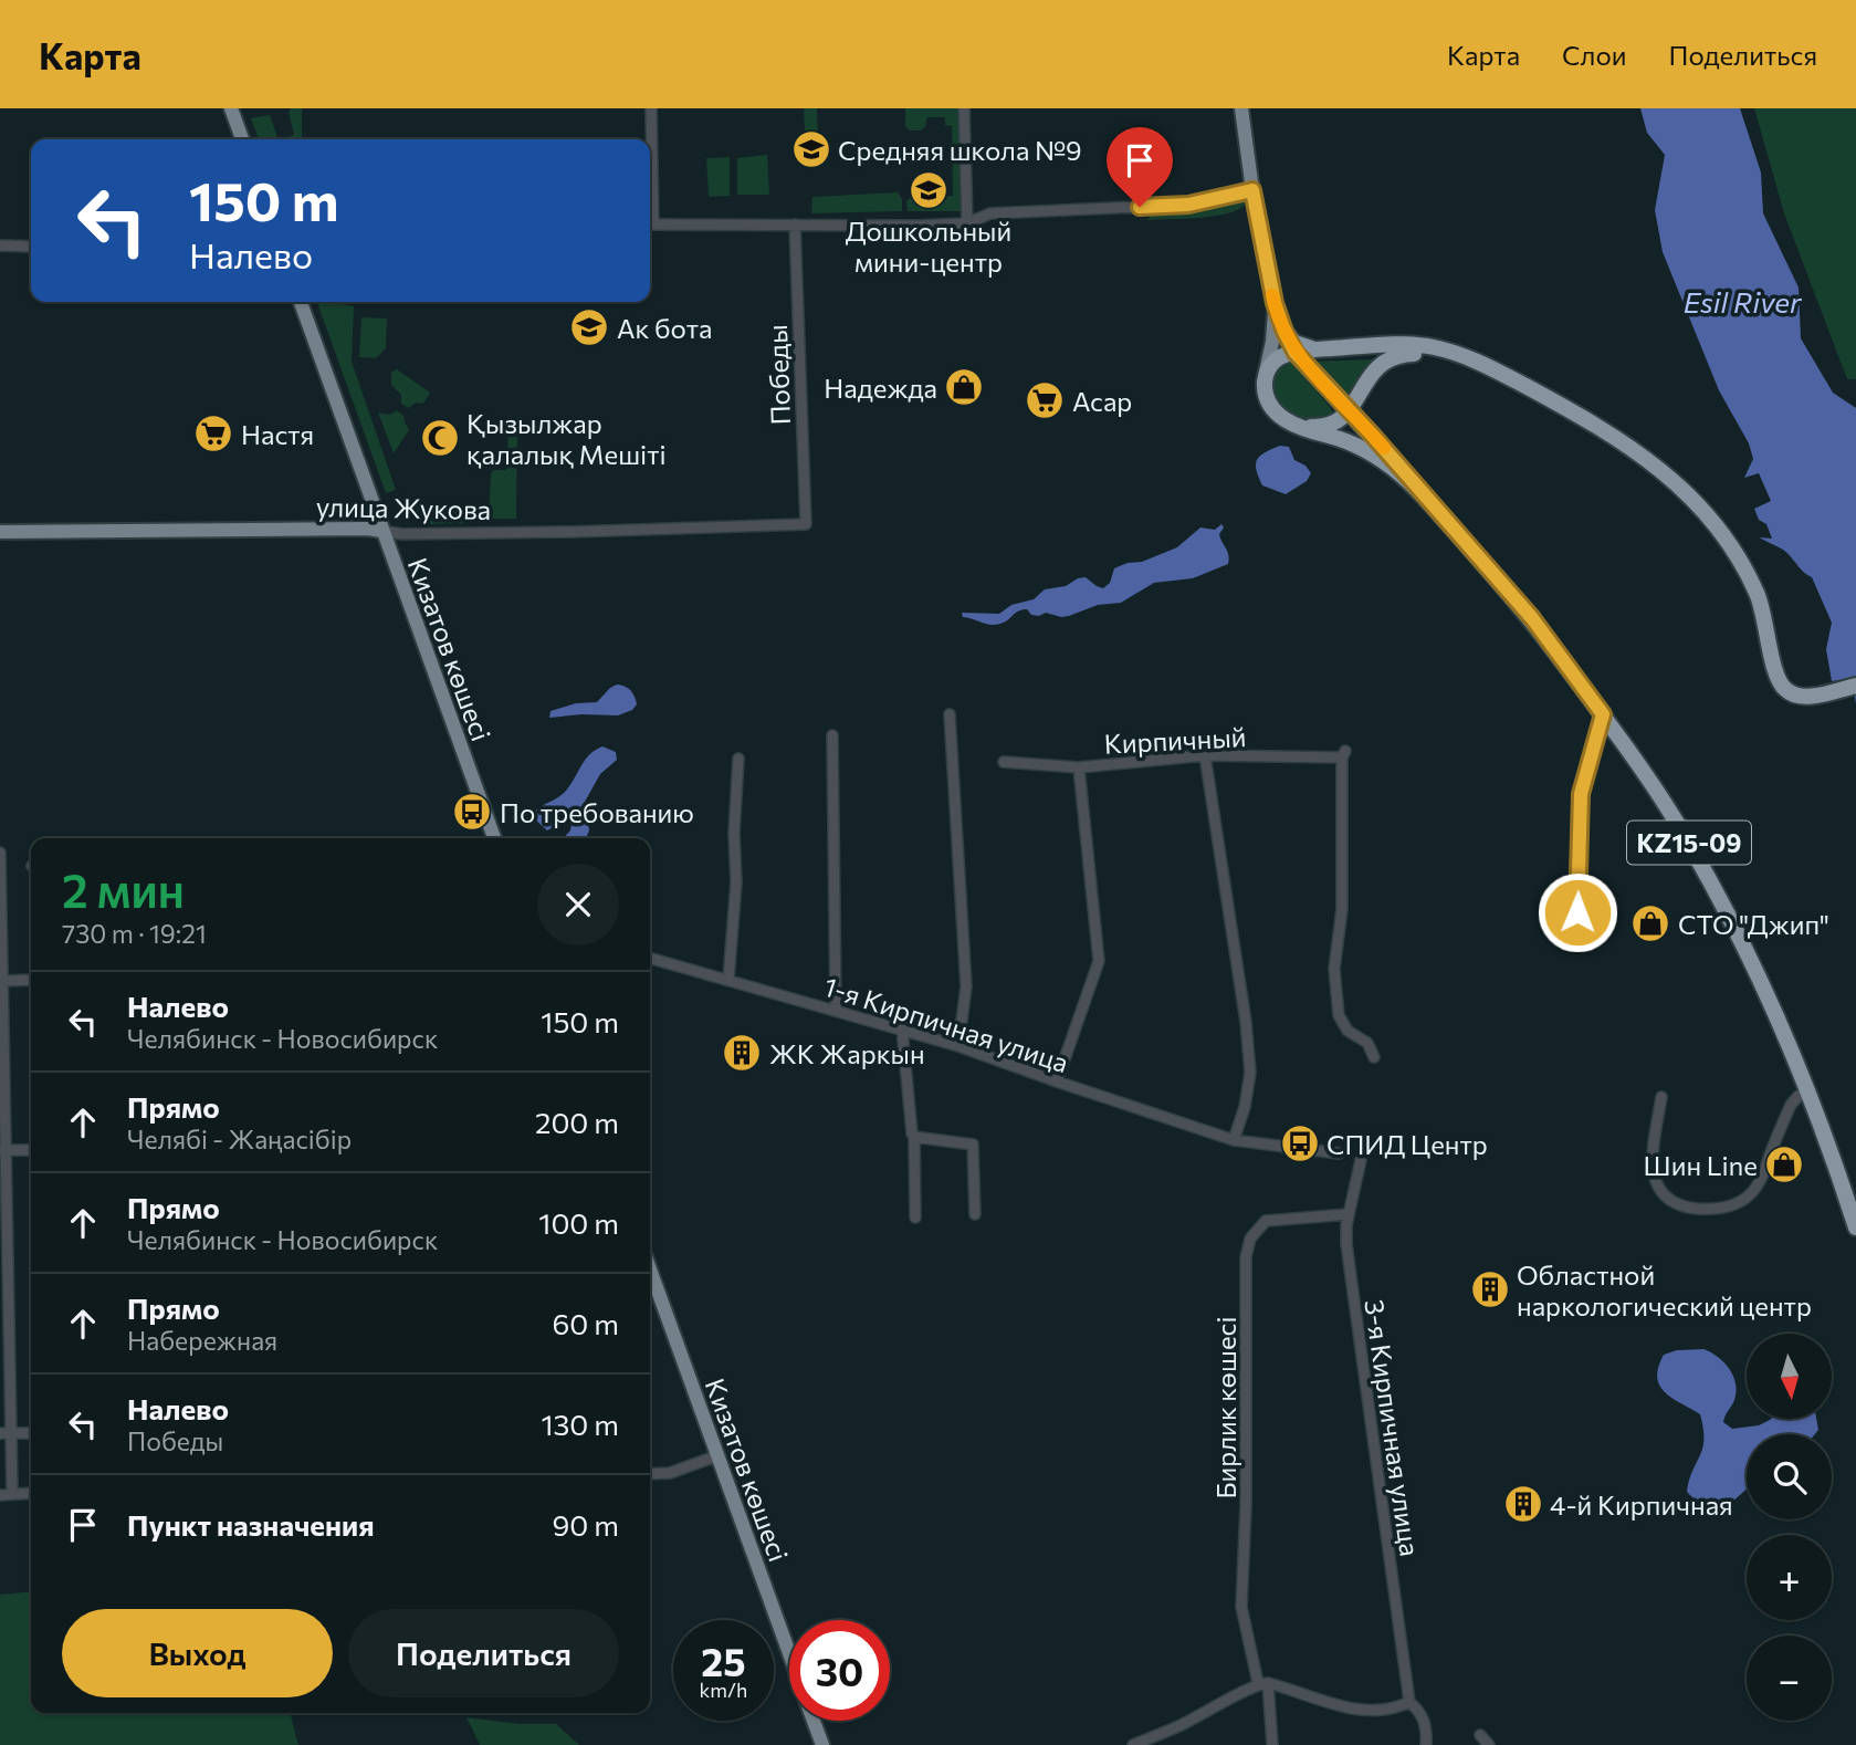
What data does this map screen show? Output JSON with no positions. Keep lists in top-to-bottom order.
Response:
{
  "streets": {
    "highway": ["KZ15-09"],
    "main road": ["улица Жукова", "Кизатов көшесі"],
    "street": [
      "Победы",
      "Кирпичный",
      "1-я Кирпичная улица",
      "Бирлик көшесі",
      "3-я Кирпичная улица"
    ]
  },
  "crossings": [
    ["Победы", "улица Жукова"],
    ["улица Жукова", "Кизатов көшесі"],
    ["Бирлик көшесі", "3-я Кирпичная улица"]
  ],
  "water": ["Esil River"],
  "places": {
    "school or university": ["Средняя школа №9", "Дошкольный мини-центр", "Ак бота"],
    "shop": ["Надежда", "СТО \"Джип\"", "Шин Line"],
    "supermarket": ["Асар", "Настя"],
    "mosque": ["Қызылжар қалалық Мешіті"],
    "bus stop": ["По требованию", "СПИД Центр"],
    "building": ["ЖК Жаркын", "Областной наркологический центр", "4-й Кирпичная"]
  },
  "north": "bottom",
  "page": {
    "header": "Карта",
    "nav": ["Карта", "Слои", "Поделиться"],
    "turn": ["150 m", "Налево"],
    "heading": ["2 мин", "730 m · 19:21"],
    "list": [
      {
        "name": "Налево",
        "note": "Челябинск - Новосибирск",
        "value": "150 m"
      },
      {
        "name": "Прямо",
        "note": "Челябі - Жаңасібір",
        "value": "200 m"
      },
      {
        "name": "Прямо",
        "note": "Челябинск - Новосибирск",
        "value": "100 m"
      },
      {
        "name": "Прямо",
        "note": "Набережная",
        "value": "60 m"
      },
      {
        "name": "Налево",
        "note": "Победы",
        "value": "130 m"
      },
      {
        "name": "Пункт назначения",
        "value": "90 m"
      }
    ],
    "map_buttons": ["+", "−"],
    "buttons": ["Выход", "Поделиться"],
    "speed": "25 km/h",
    "limit": "30"
  }
}
